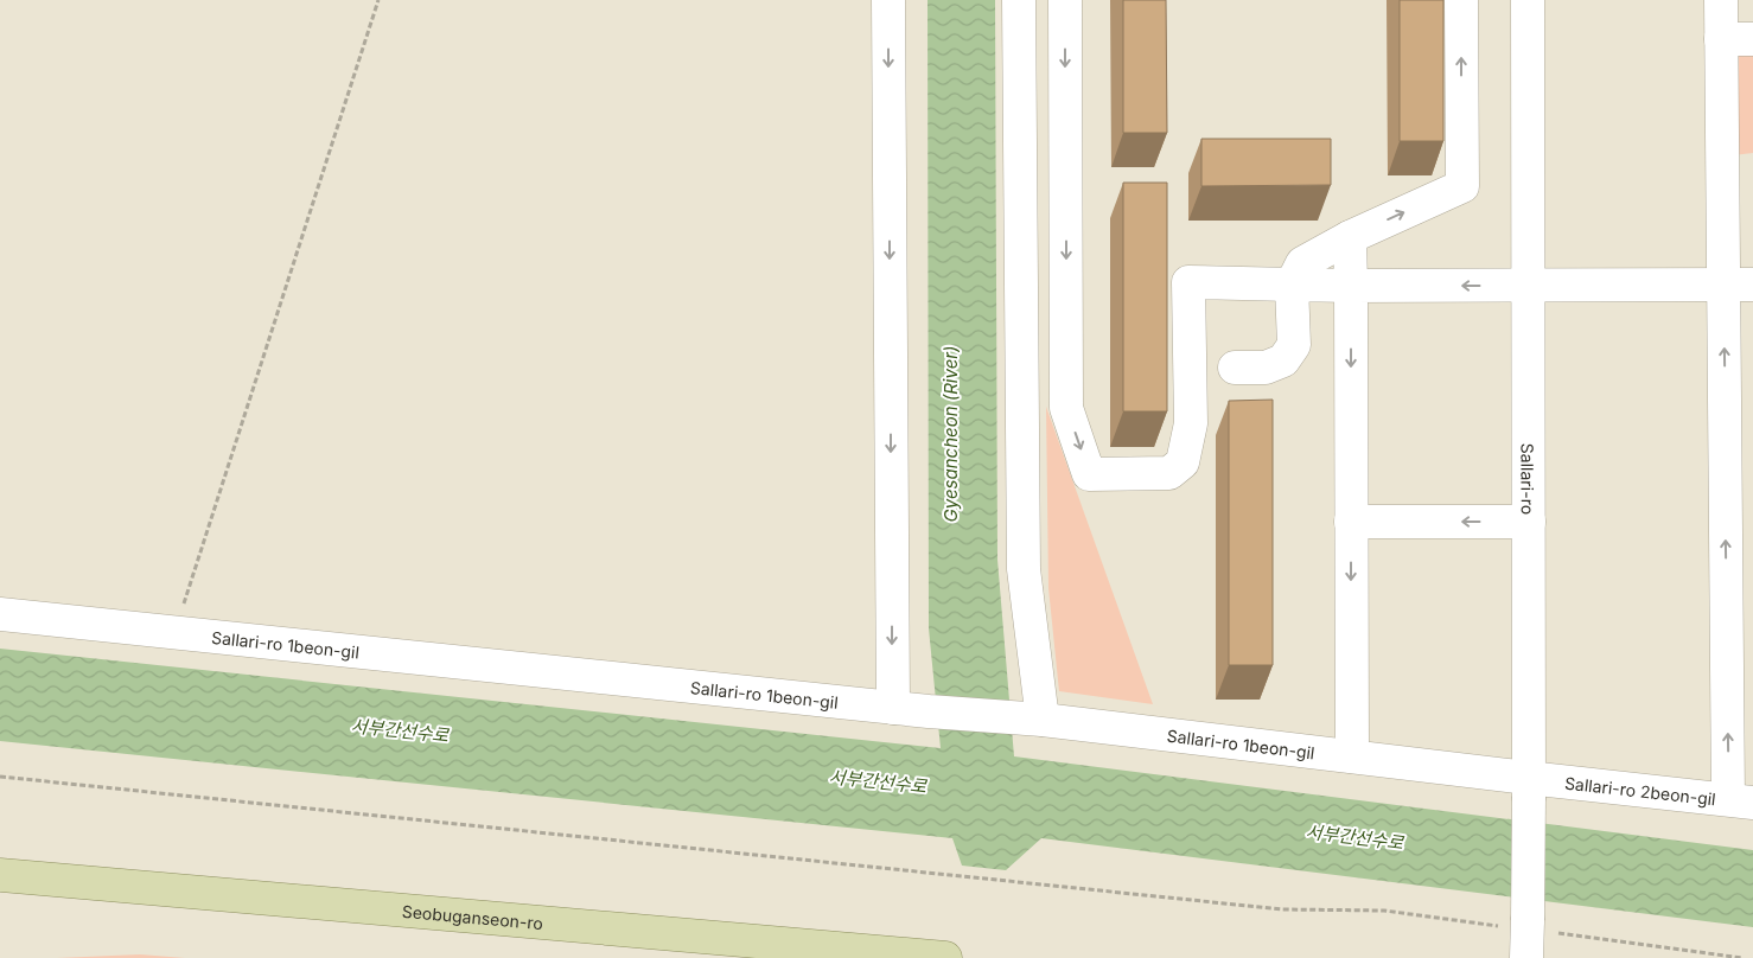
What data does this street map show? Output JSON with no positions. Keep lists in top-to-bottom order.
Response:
{
  "streets": {
    "main road": ["Seobuganseon-ro"],
    "street": ["Sallari-ro", "Sallari-ro 1beon-gil", "Sallari-ro 2beon-gil"]
  },
  "crossings": [
    ["Sallari-ro", "Sallari-ro 1beon-gil"],
    ["Sallari-ro", "Sallari-ro 2beon-gil"],
    ["Sallari-ro 1beon-gil", "Sallari-ro 2beon-gil"]
  ],
  "water": ["Gyesancheon (River)", "서부간선수로"]
}
